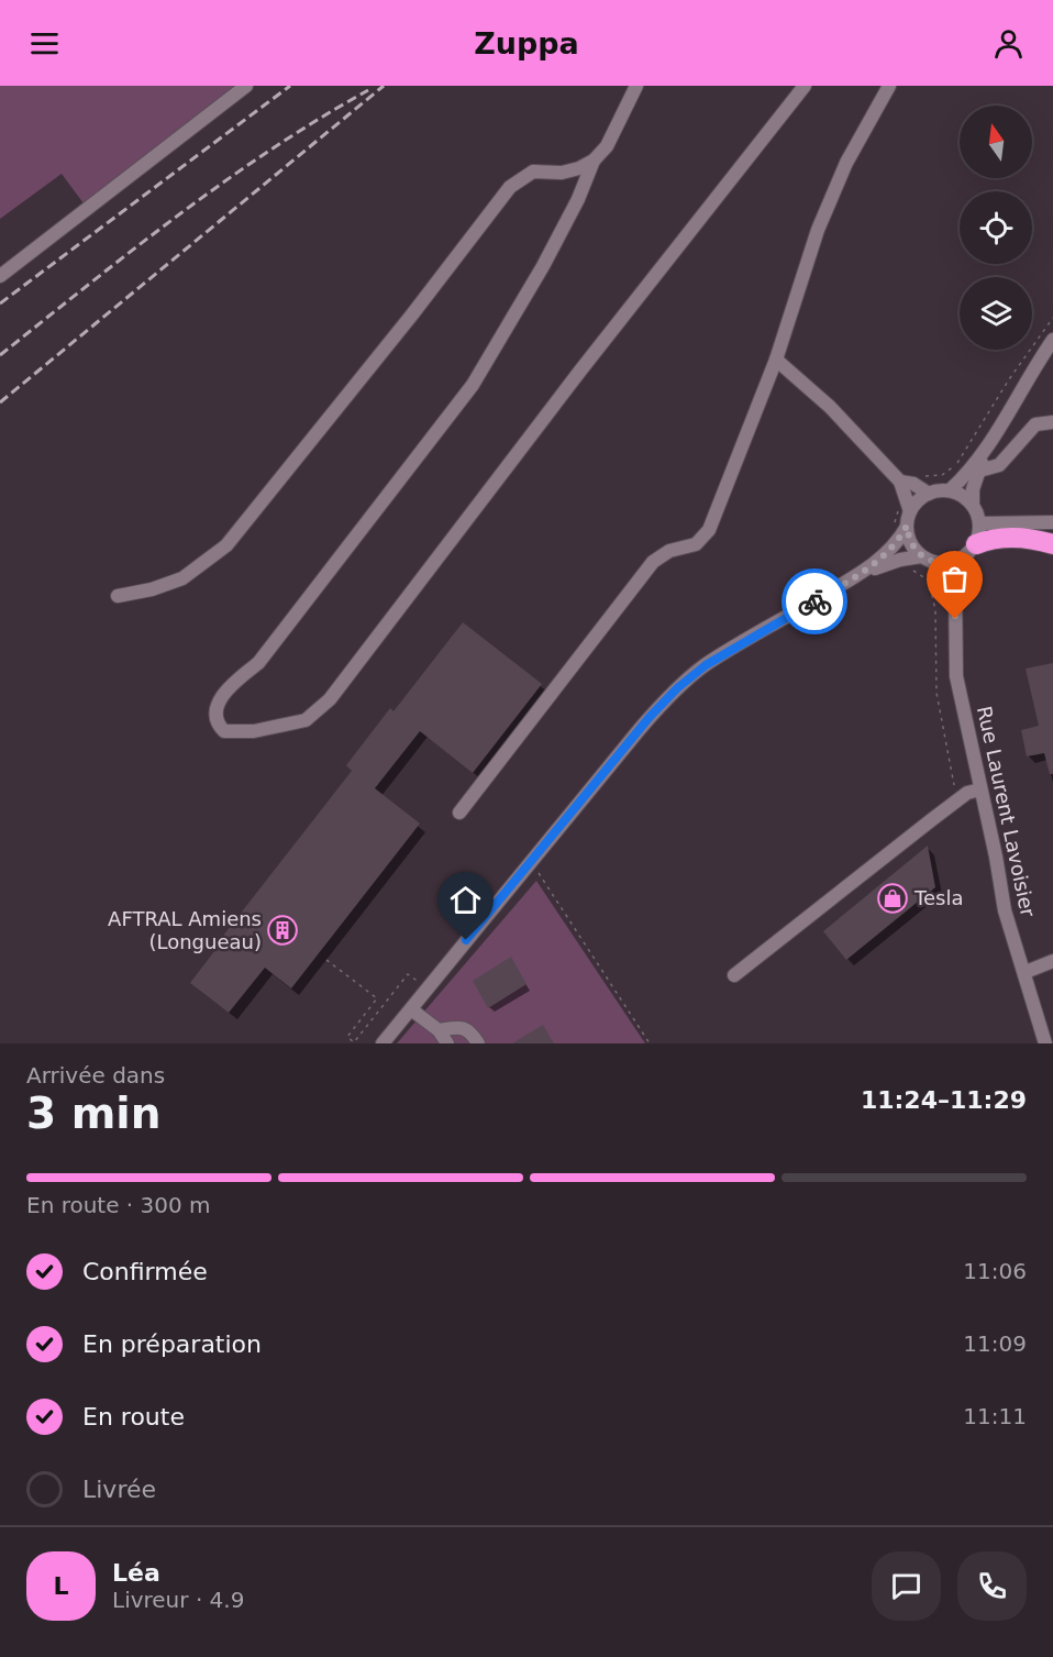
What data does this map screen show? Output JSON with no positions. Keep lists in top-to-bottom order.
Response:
{
  "streets": {
    "street": ["Rue Laurent Lavoisier"]
  },
  "places": {
    "shop": ["Tesla"],
    "building": ["AFTRAL Amiens (Longueau)"]
  },
  "north": "top",
  "page": {
    "header": "Zuppa",
    "heading": ["3 min", "Arrivée dans", "11:24–11:29"],
    "panel": ["Léa", "Livreur · 4.9"],
    "bar": "En route · 300 m",
    "list": [
      ["Confirmée", "11:06"],
      ["En préparation", "11:09"],
      ["En route", "11:11"],
      "Livrée"
    ],
    "round": "L"
  }
}
